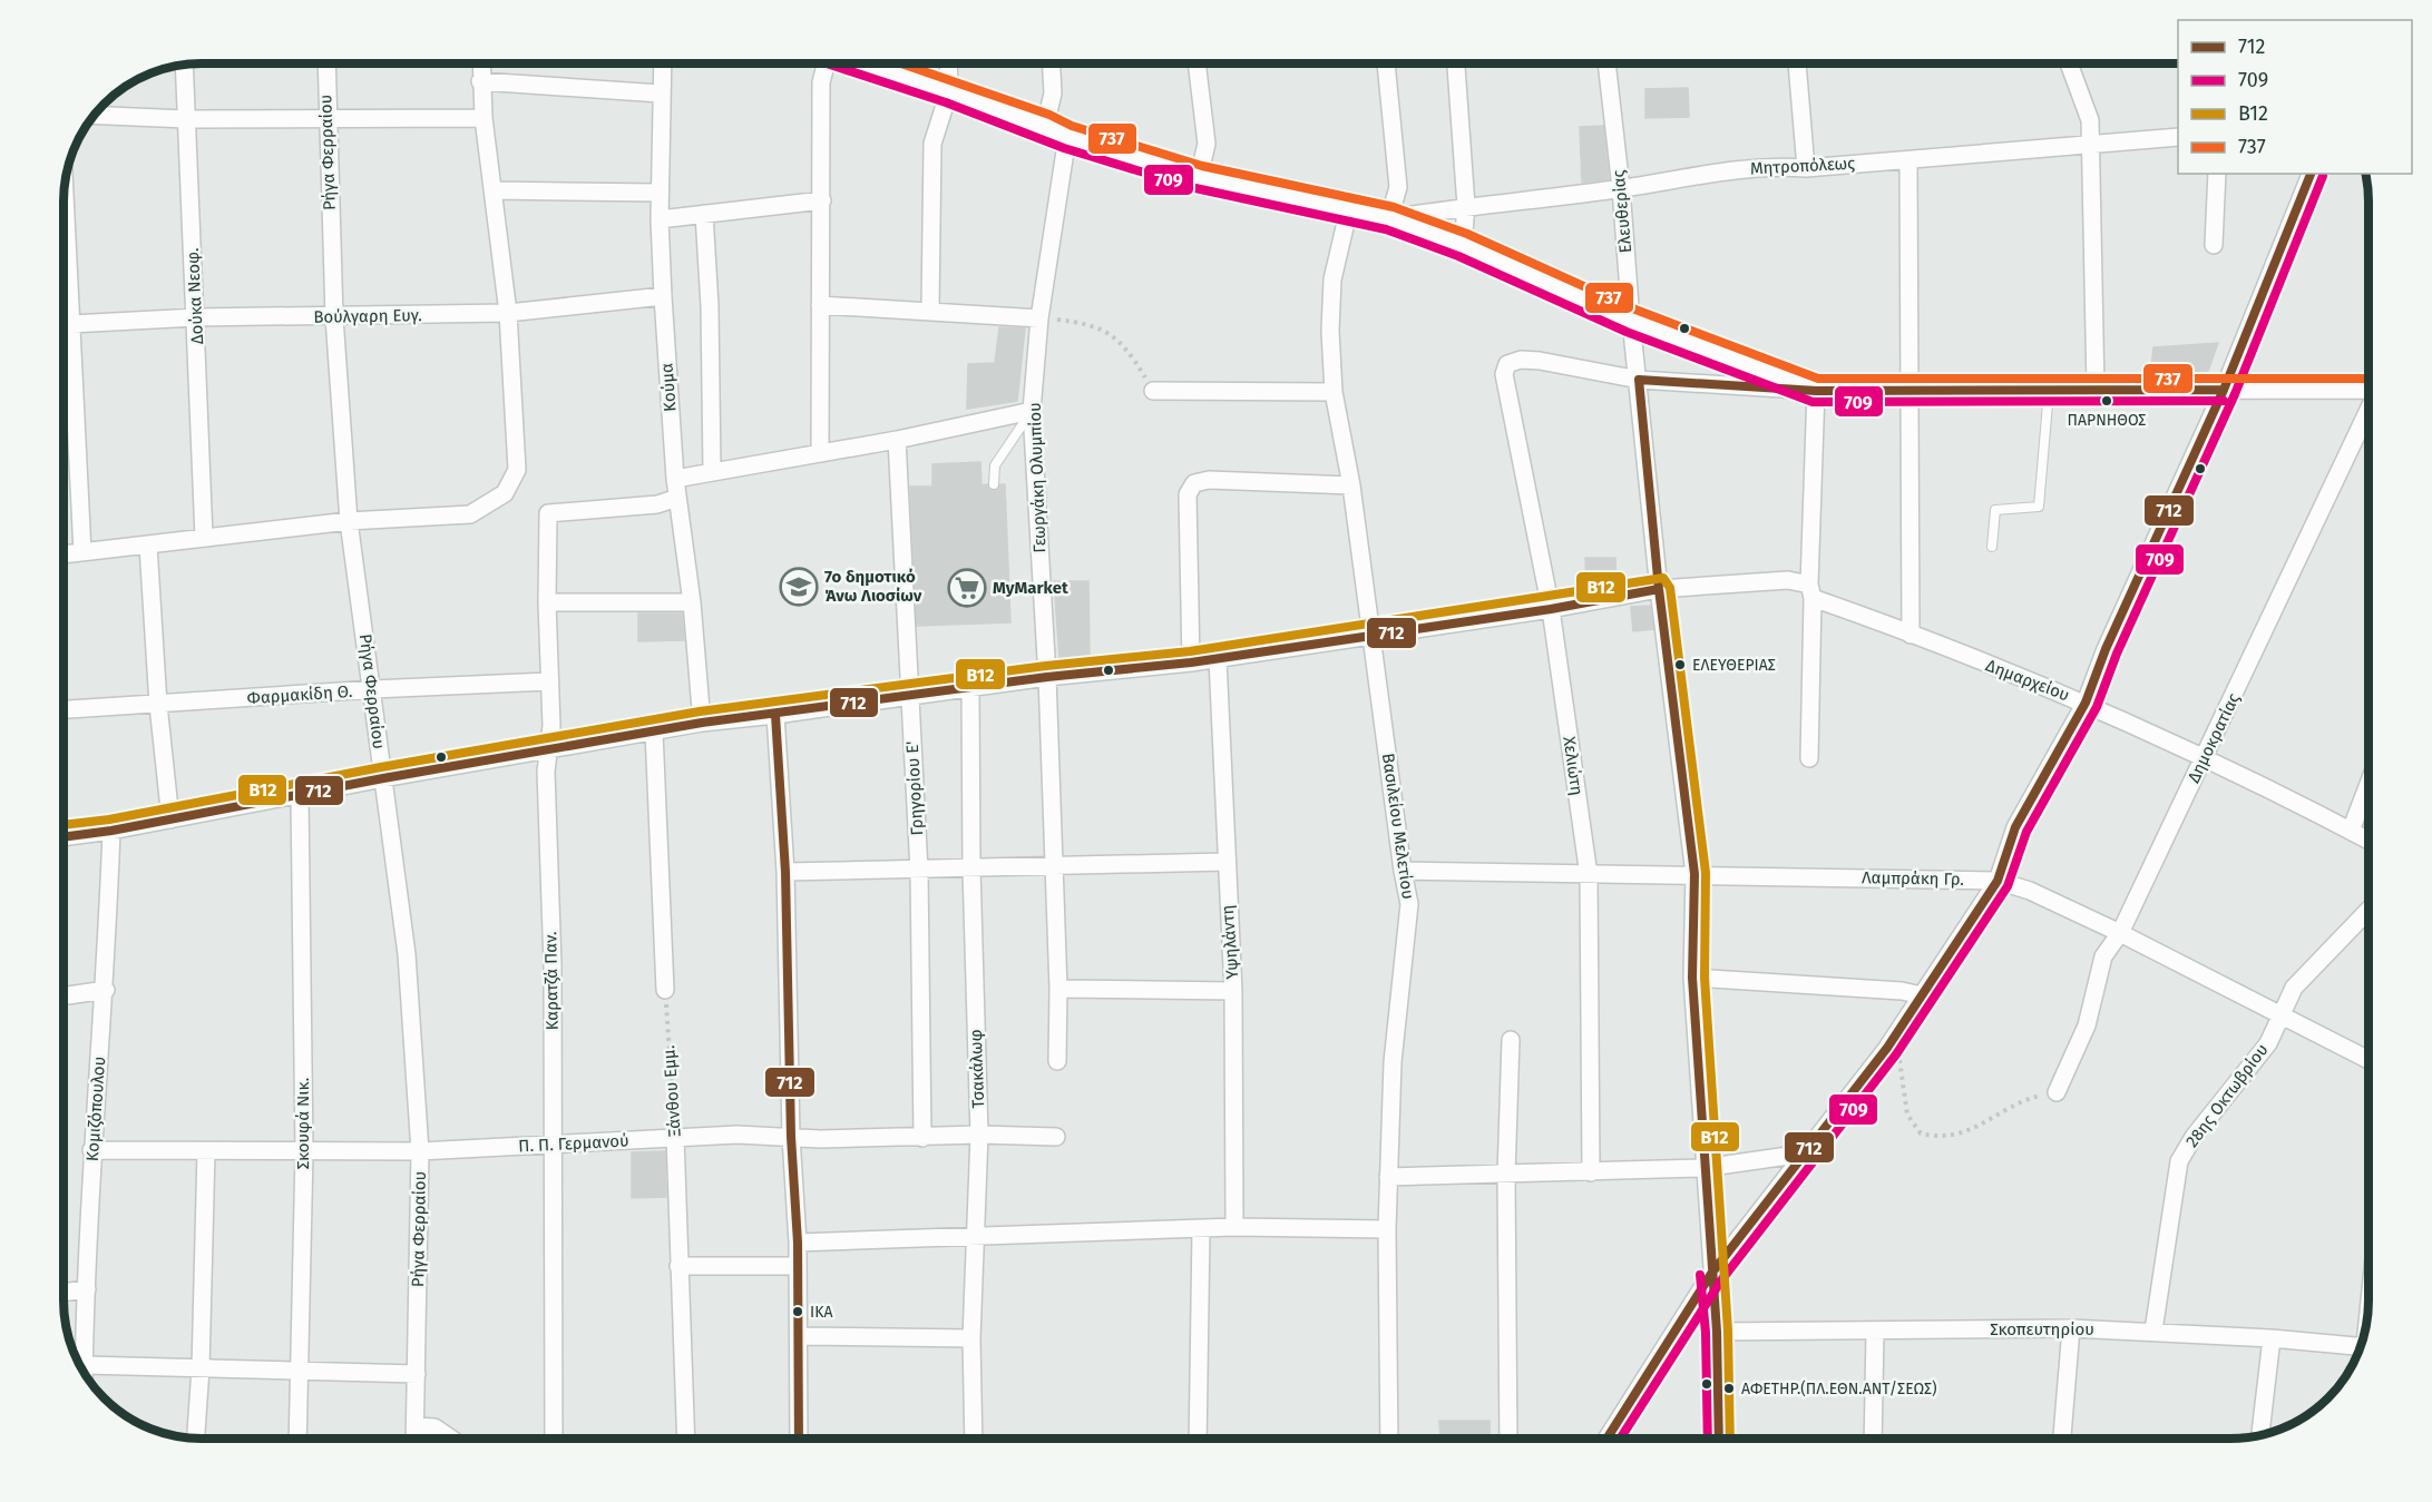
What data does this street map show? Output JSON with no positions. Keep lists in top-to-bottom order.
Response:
{
  "streets": {
    "street": [
      "Ρήγα Φερραίου",
      "Μητροπόλεως",
      "Ελευθερίας",
      "Δούκα Νεοφ.",
      "Βούλγαρη Ευγ.",
      "Κούμα",
      "Γεωργάκη Ολυμπίου",
      "Δημαρχείου",
      "Φαρμακίδη Θ.",
      "Δημοκρατίας",
      "Χελιώτη",
      "Γρηγορίου Ε'",
      "Βασιλείου Μελετίου",
      "Λαμπράκη Γρ.",
      "Υψηλάντη",
      "Καρατζά Παν.",
      "Τσακάλωφ",
      "Ξάνθου Εμμ.",
      "28ης Οκτωβρίου",
      "Κομιζόπουλου",
      "Σκουφά Νικ.",
      "Π. Π. Γερμανού",
      "Σκοπευτηρίου"
    ]
  },
  "crossings": [
    ["Ρήγα Φερραίου", "Βούλγαρη Ευγ."],
    ["Ρήγα Φερραίου", "Δημαρχείου"],
    ["Ρήγα Φερραίου", "Φαρμακίδη Θ."],
    ["Ρήγα Φερραίου", "Π. Π. Γερμανού"],
    ["Μητροπόλεως", "Ελευθερίας"],
    ["Ελευθερίας", "Δημαρχείου"],
    ["Ελευθερίας", "Χελιώτη"],
    ["Ελευθερίας", "Λαμπράκη Γρ."],
    ["Ελευθερίας", "Σκοπευτηρίου"],
    ["Δούκα Νεοφ.", "Βούλγαρη Ευγ."],
    ["Βούλγαρη Ευγ.", "Κούμα"],
    ["Κούμα", "Δημαρχείου"],
    ["Κούμα", "Καρατζά Παν."],
    ["Γεωργάκη Ολυμπίου", "Δημαρχείου"],
    ["Δημαρχείου", "Δημοκρατίας"],
    ["Δημαρχείου", "Χελιώτη"],
    ["Δημαρχείου", "Γρηγορίου Ε'"],
    ["Δημαρχείου", "Βασιλείου Μελετίου"],
    ["Δημαρχείου", "Υψηλάντη"],
    ["Δημαρχείου", "Καρατζά Παν."],
    ["Δημαρχείου", "Τσακάλωφ"],
    ["Δημαρχείου", "Κομιζόπουλου"],
    ["Δημαρχείου", "Σκουφά Νικ."],
    ["Φαρμακίδη Θ.", "Καρατζά Παν."],
    ["Δημοκρατίας", "Λαμπράκη Γρ."],
    ["Χελιώτη", "Λαμπράκη Γρ."],
    ["Γρηγορίου Ε'", "Π. Π. Γερμανού"],
    ["Βασιλείου Μελετίου", "Λαμπράκη Γρ."],
    ["Λαμπράκη Γρ.", "28ης Οκτωβρίου"],
    ["Καρατζά Παν.", "Π. Π. Γερμανού"],
    ["Τσακάλωφ", "Π. Π. Γερμανού"],
    ["Ξάνθου Εμμ.", "Π. Π. Γερμανού"],
    ["28ης Οκτωβρίου", "Σκοπευτηρίου"],
    ["Κομιζόπουλου", "Π. Π. Γερμανού"],
    ["Σκουφά Νικ.", "Π. Π. Γερμανού"]
  ],
  "places": {
    "other": [
      "ΠΑΡΝΗΘΟΣ",
      "ΕΛΕΥΘΕΡΙΑΣ",
      "ΙΚΑ",
      "ΑΦΕΤΗΡ.(ΠΛ.ΕΘΝ.ΑΝΤ/ΣΕΩΣ)"
    ],
    "school or university": ["7ο δημοτικό Άνω Λιοσίων"],
    "supermarket": ["MyMarket"]
  },
  "lines": [
    "transit line 709",
    "transit line 737",
    "transit line 712",
    "transit line Β12"
  ],
  "legend": [
    "712",
    "709",
    "Β12",
    "737"
  ]
}
